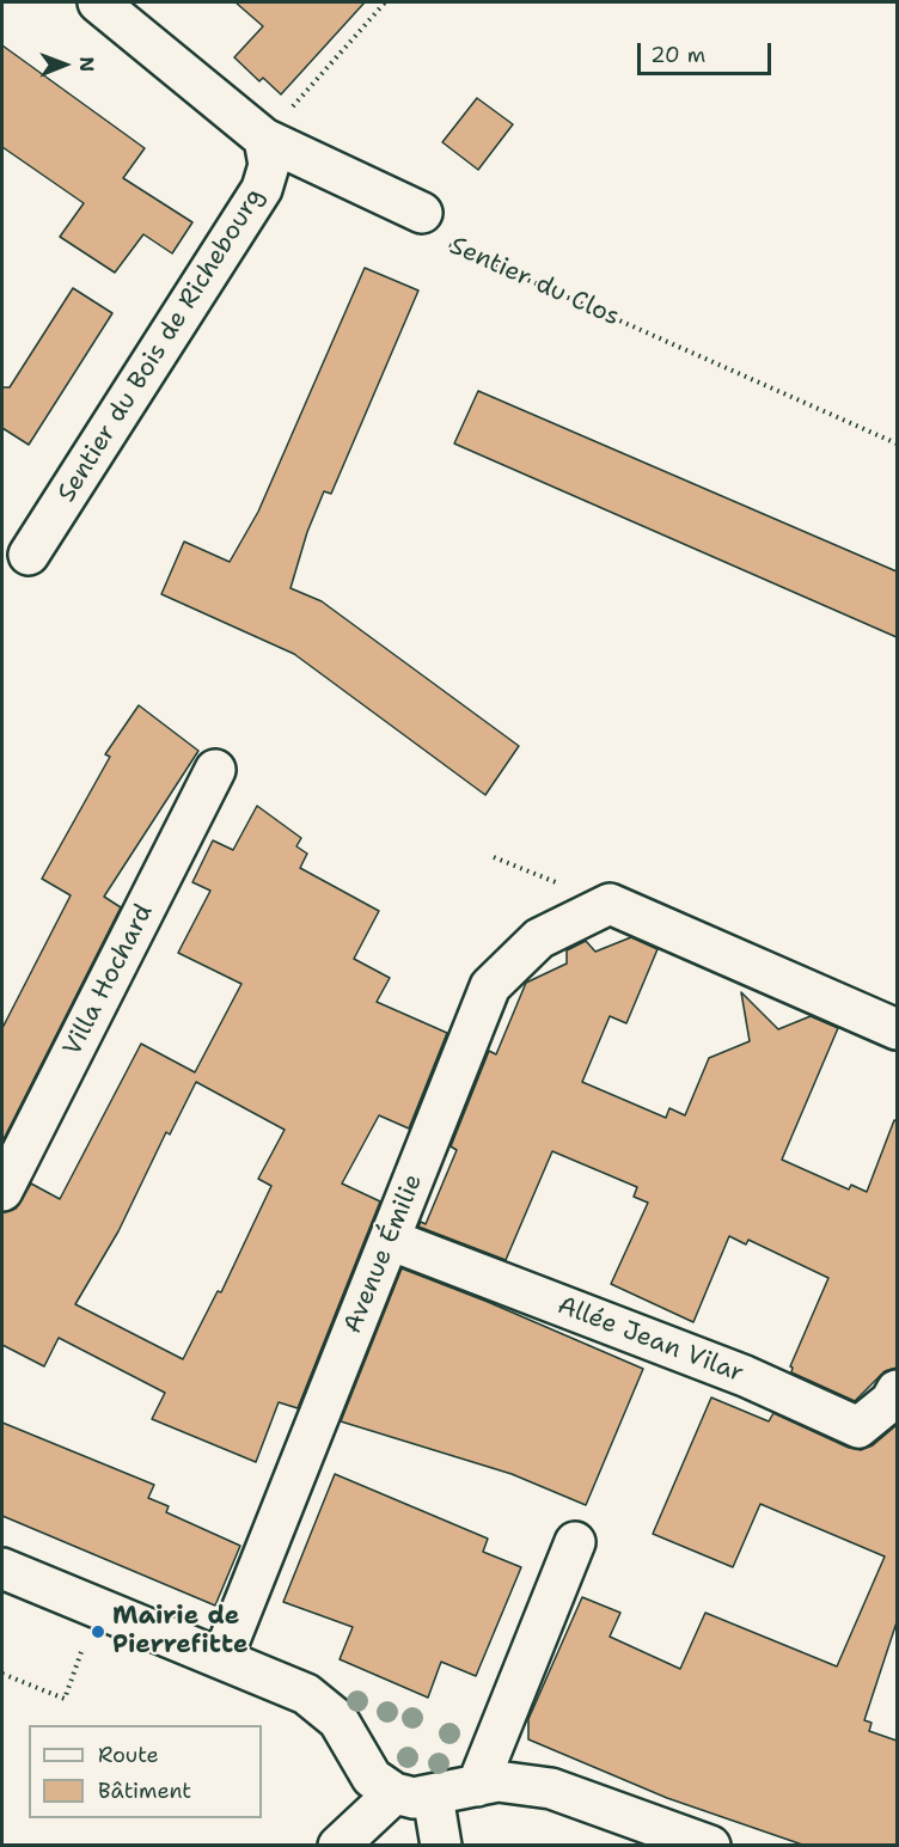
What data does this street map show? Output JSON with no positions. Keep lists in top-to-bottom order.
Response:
{
  "streets": {
    "street": [
      "Sentier du Bois de Richebourg",
      "Villa Hochard",
      "Avenue Émilie",
      "Allée Jean Vilar"
    ],
    "path": ["Sentier du Clos"]
  },
  "crossings": [
    ["Avenue Émilie", "Allée Jean Vilar"]
  ],
  "places": ["Mairie de Pierrefitte"],
  "legend": ["Route", "Bâtiment"],
  "scale_bar": "20 m",
  "north": "right"
}
